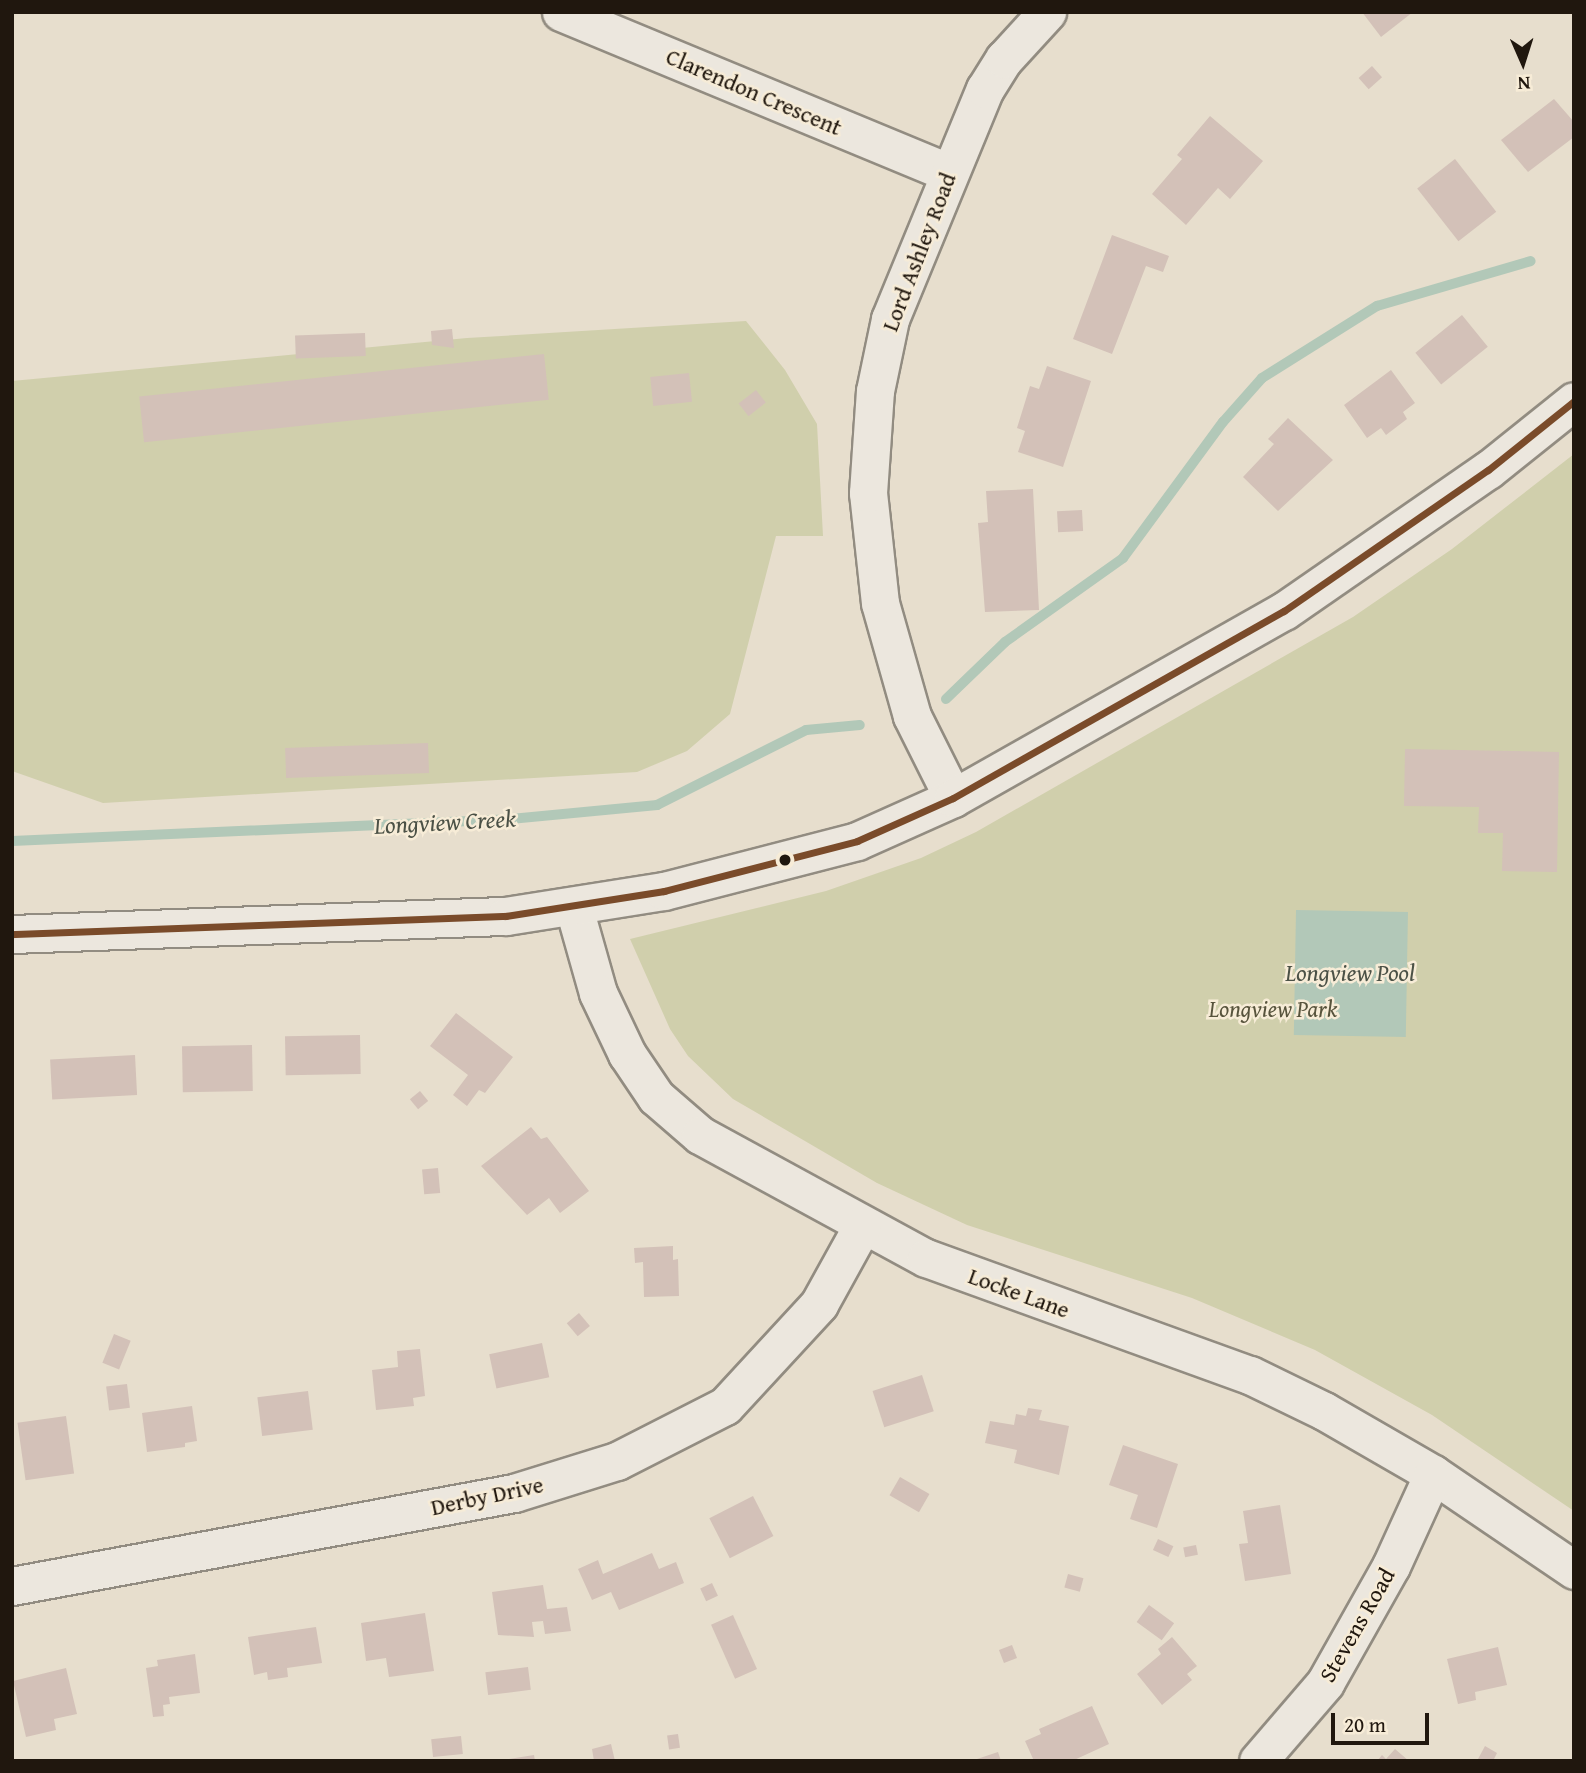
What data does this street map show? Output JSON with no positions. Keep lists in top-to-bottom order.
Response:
{
  "streets": {
    "street": [
      "Clarendon Crescent",
      "Lord Ashley Road",
      "Locke Lane",
      "Derby Drive",
      "Stevens Road"
    ]
  },
  "crossings": [
    ["Clarendon Crescent", "Lord Ashley Road"],
    ["Locke Lane", "Derby Drive"],
    ["Locke Lane", "Stevens Road"]
  ],
  "water": ["Longview Creek", "Longview Pool"],
  "parks": ["Longview Park"],
  "scale_bar": "20 m",
  "north": "bottom"
}
